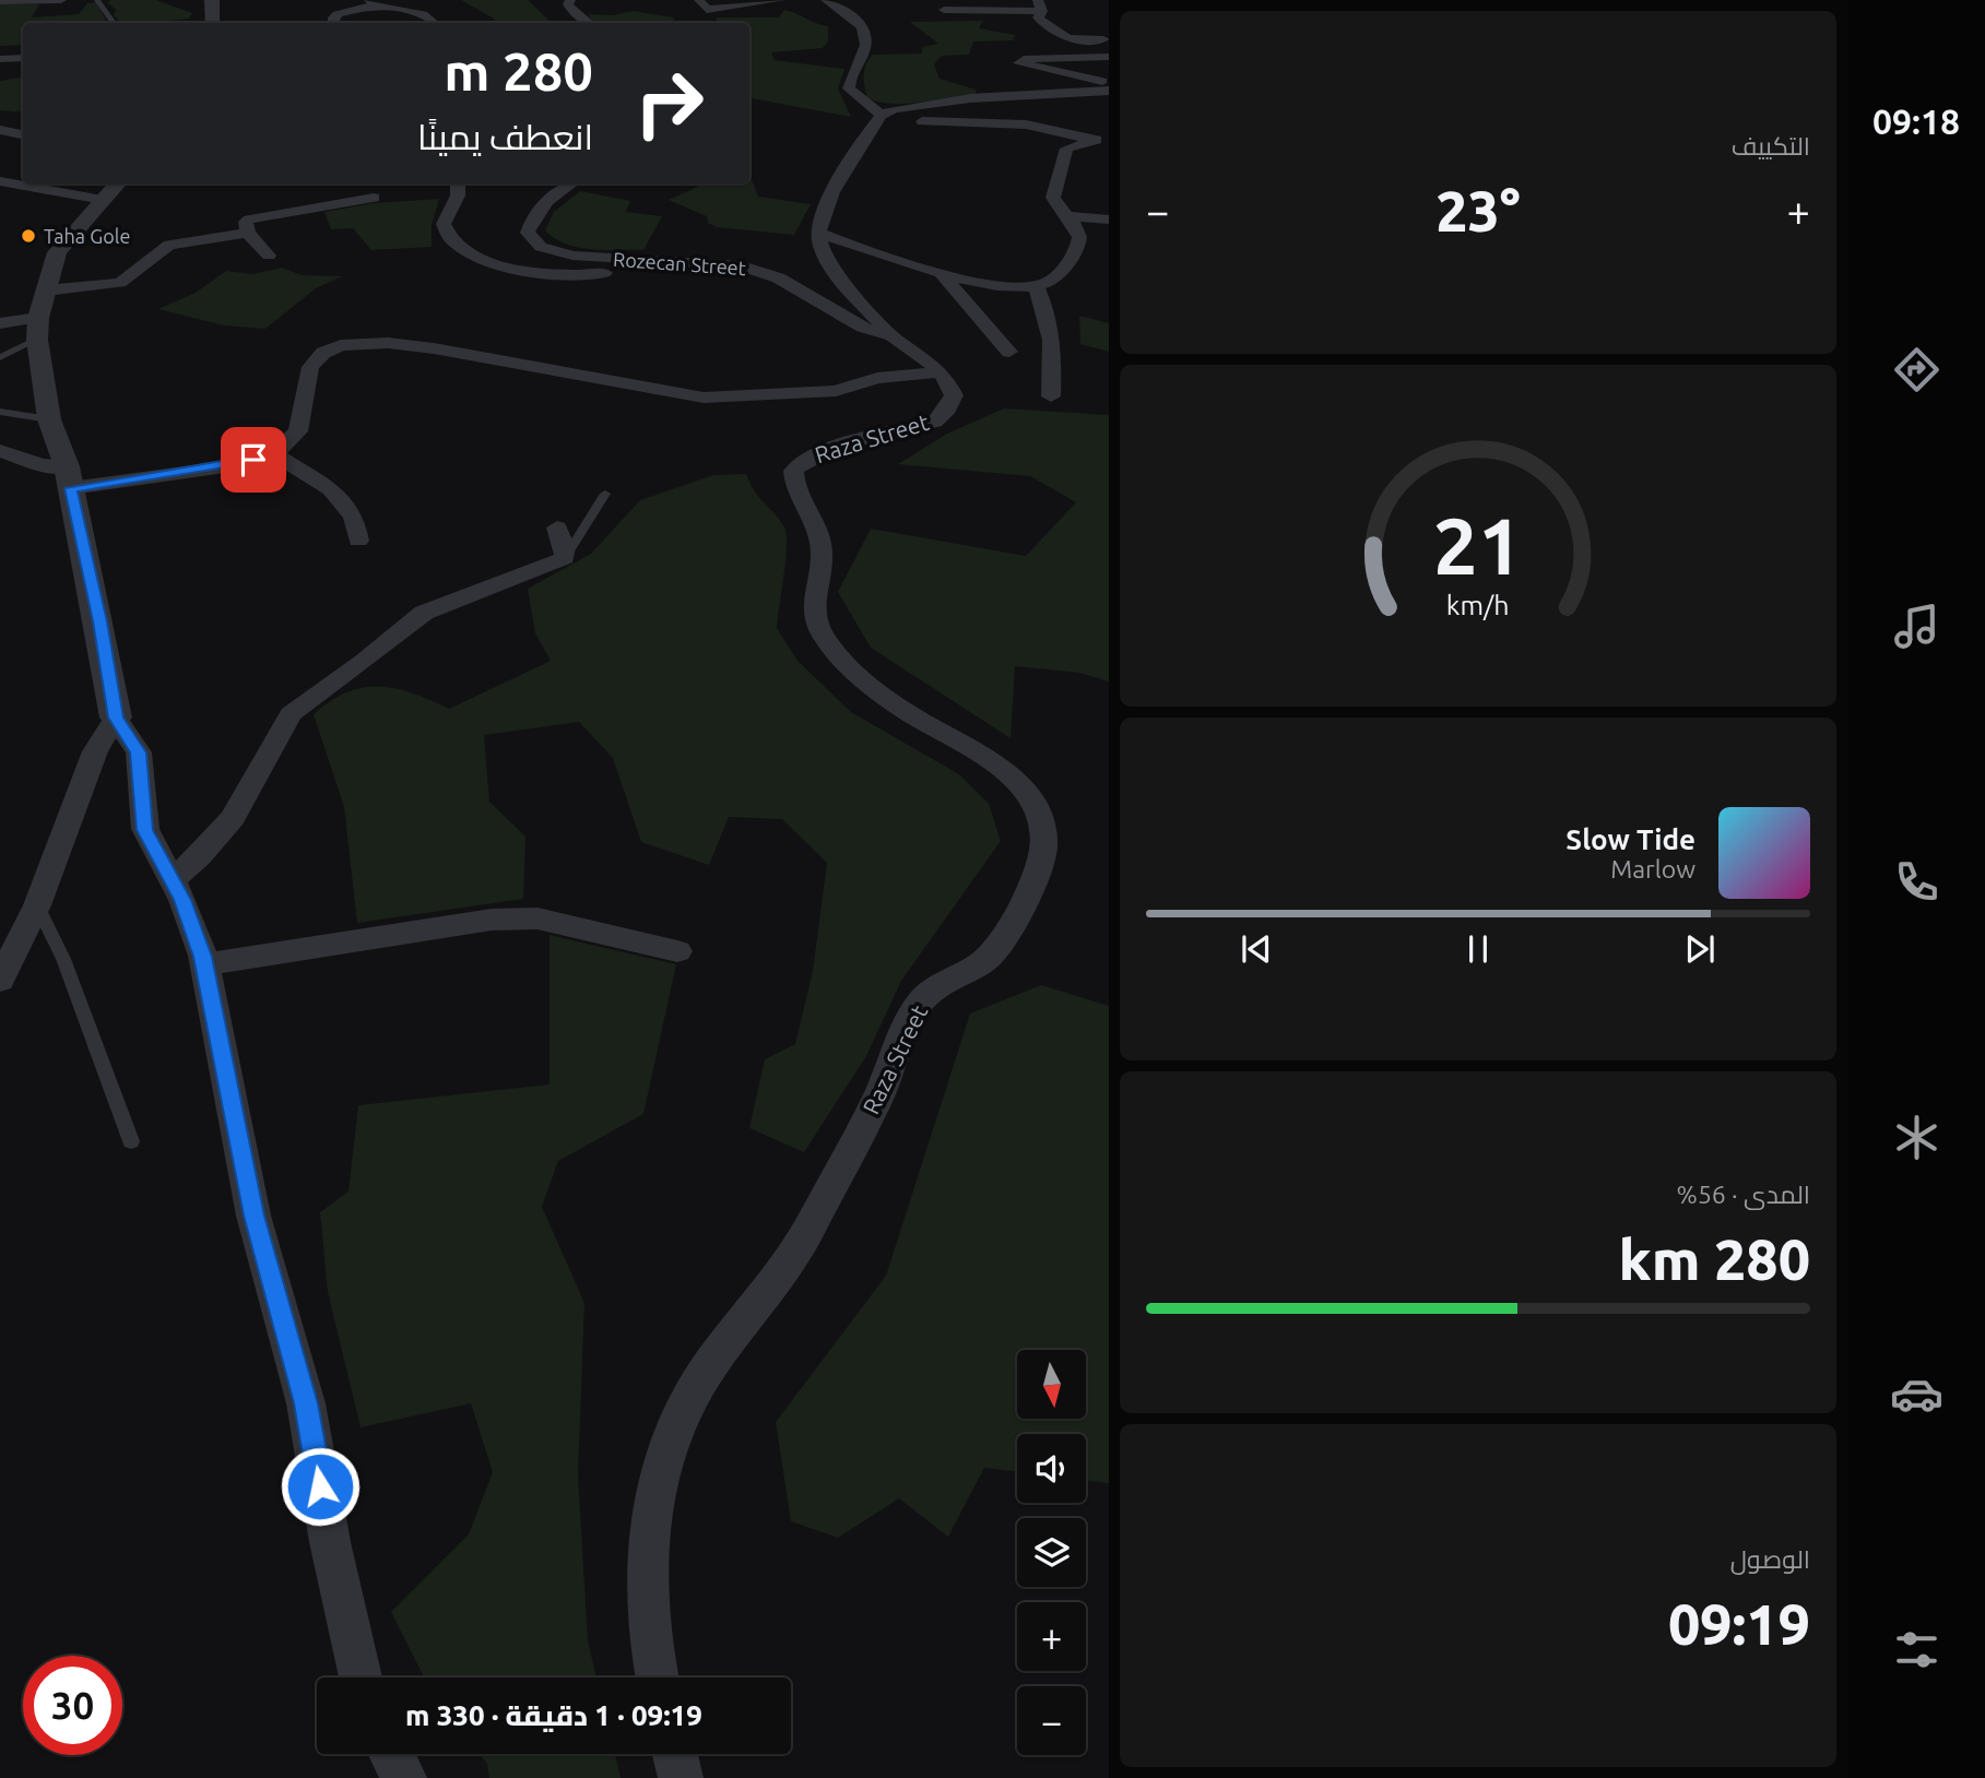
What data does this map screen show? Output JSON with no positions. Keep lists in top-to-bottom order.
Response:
{
  "streets": {
    "street": ["Rozecan Street", "Raza Street"]
  },
  "places": ["Taha Gole"],
  "north": "bottom",
  "page": {
    "tabs": "09:18",
    "tile": [
      "التكييف",
      ["المدى · 56%", "280 km"],
      ["الوصول", "09:19"]
    ],
    "turn": ["280 m", "انعطف يمينًا"],
    "heat": ["−", "23°", "+"],
    "song": ["Slow Tide", "Marlow"],
    "map_buttons": ["+", "−"],
    "limit": "30",
    "trip": "09:19 · 1 دقيقة · 330 m",
    "gauge": ["21", "km/h"]
  }
}
